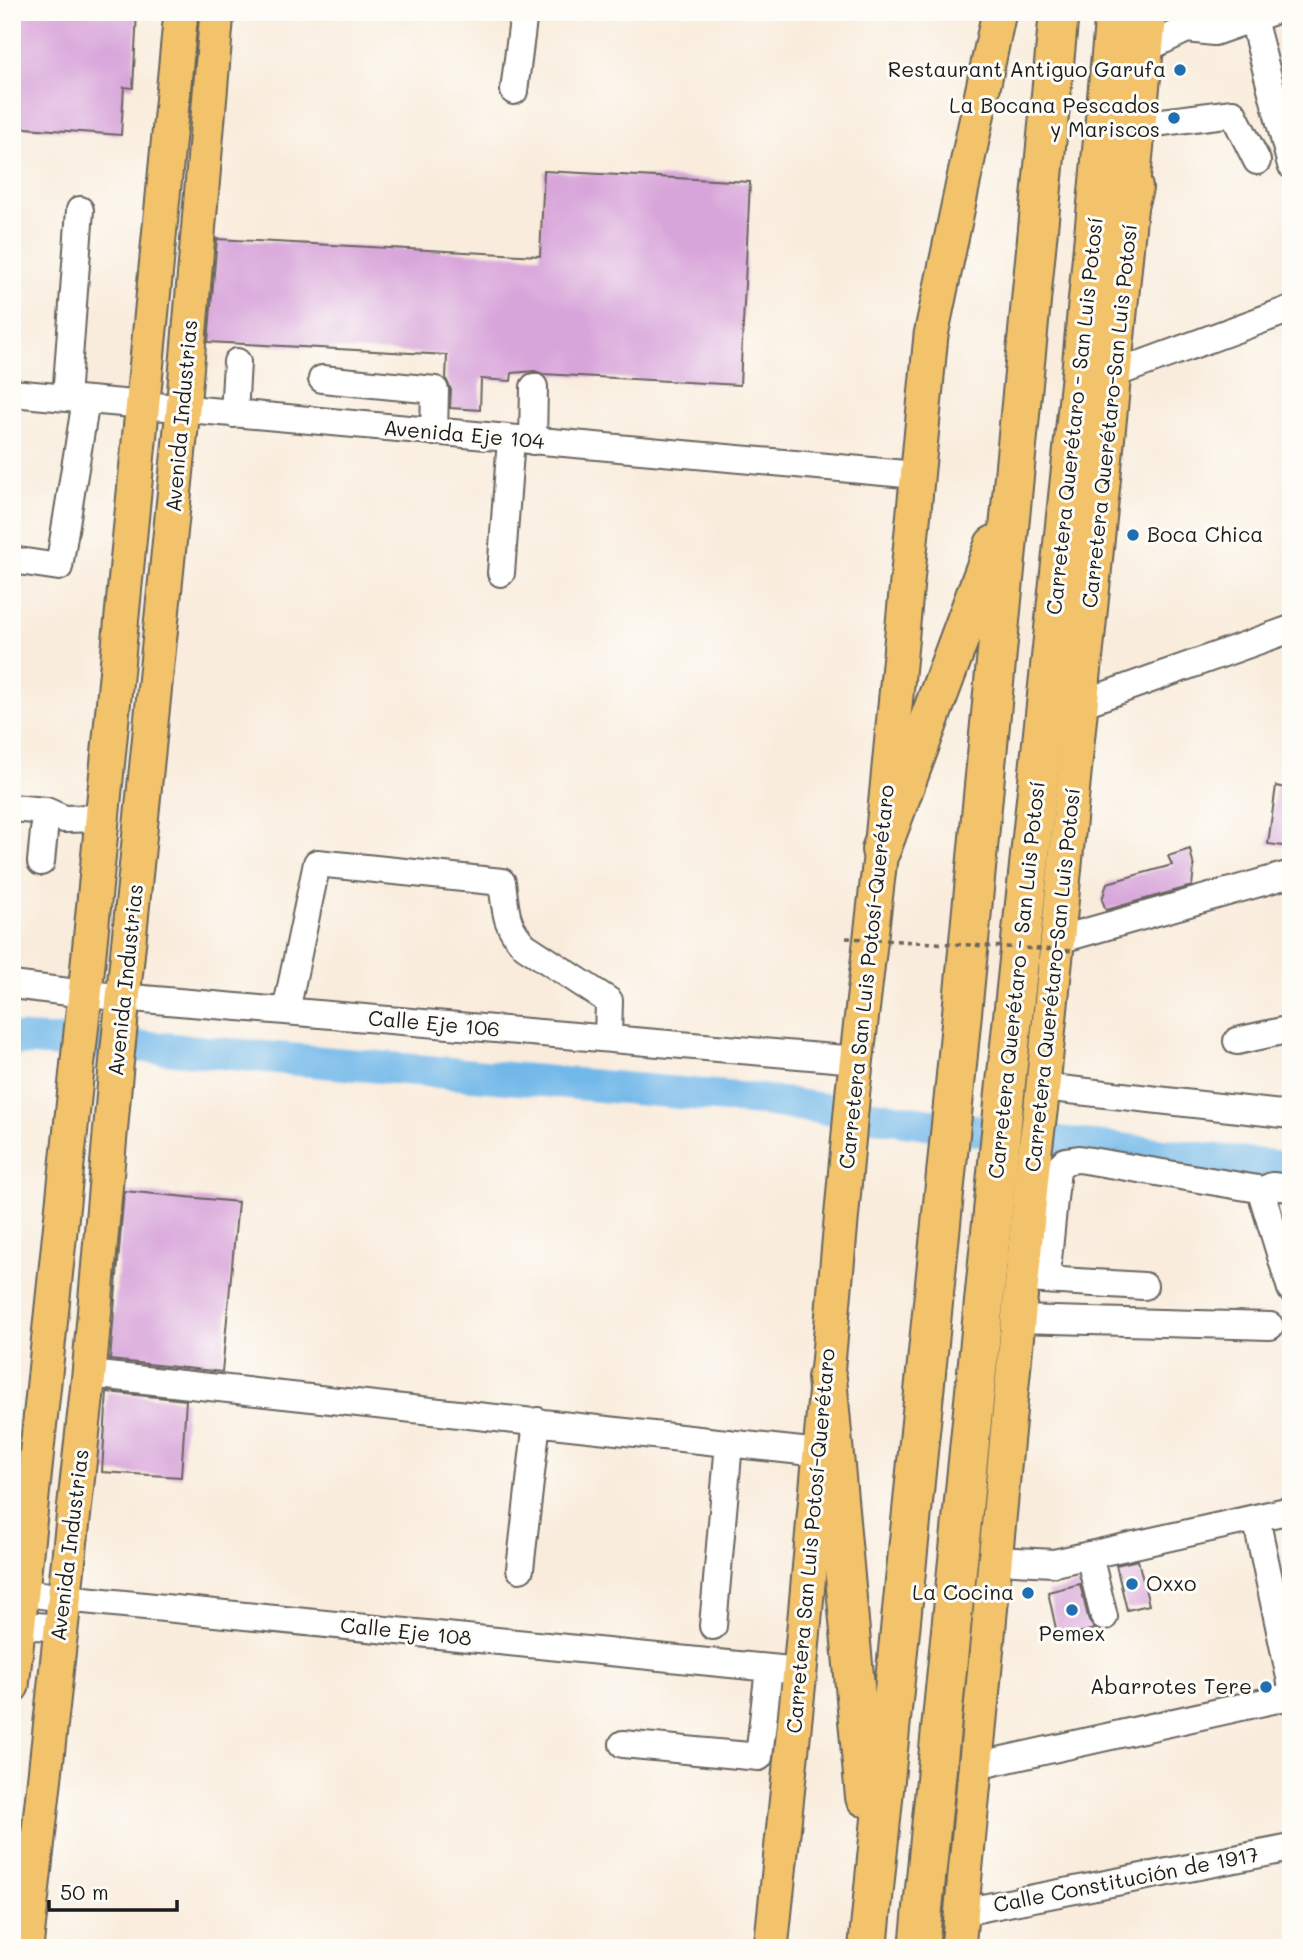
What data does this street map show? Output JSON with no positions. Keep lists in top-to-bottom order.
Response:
{
  "streets": {
    "highway": ["Carretera Querétaro - San Luis Potosí"],
    "main road": ["Avenida Industrias", "Carretera Querétaro-San Luis Potosí", "Carretera San Luis Potosí-Querétaro"],
    "street": [
      "Avenida Eje 104",
      "Calle Eje 106",
      "Calle Eje 108",
      "Calle Constitución de 1917"
    ]
  },
  "crossings": [
    ["Avenida Industrias", "Avenida Eje 104"],
    ["Avenida Industrias", "Calle Eje 106"],
    ["Avenida Industrias", "Calle Eje 108"],
    ["Carretera Querétaro - San Luis Potosí", "Carretera Querétaro-San Luis Potosí"],
    ["Carretera Querétaro-San Luis Potosí", "Calle Constitución de 1917"],
    ["Avenida Eje 104", "Carretera San Luis Potosí-Querétaro"],
    ["Carretera San Luis Potosí-Querétaro", "Calle Eje 106"],
    ["Carretera San Luis Potosí-Querétaro", "Calle Eje 108"]
  ],
  "places": [
    "Restaurant Antiguo Garufa",
    "La Bocana Pescados y Mariscos",
    "Boca Chica",
    "Oxxo",
    "La Cocina",
    "Pemex",
    "Abarrotes Tere"
  ],
  "scale_bar": "50 m"
}
